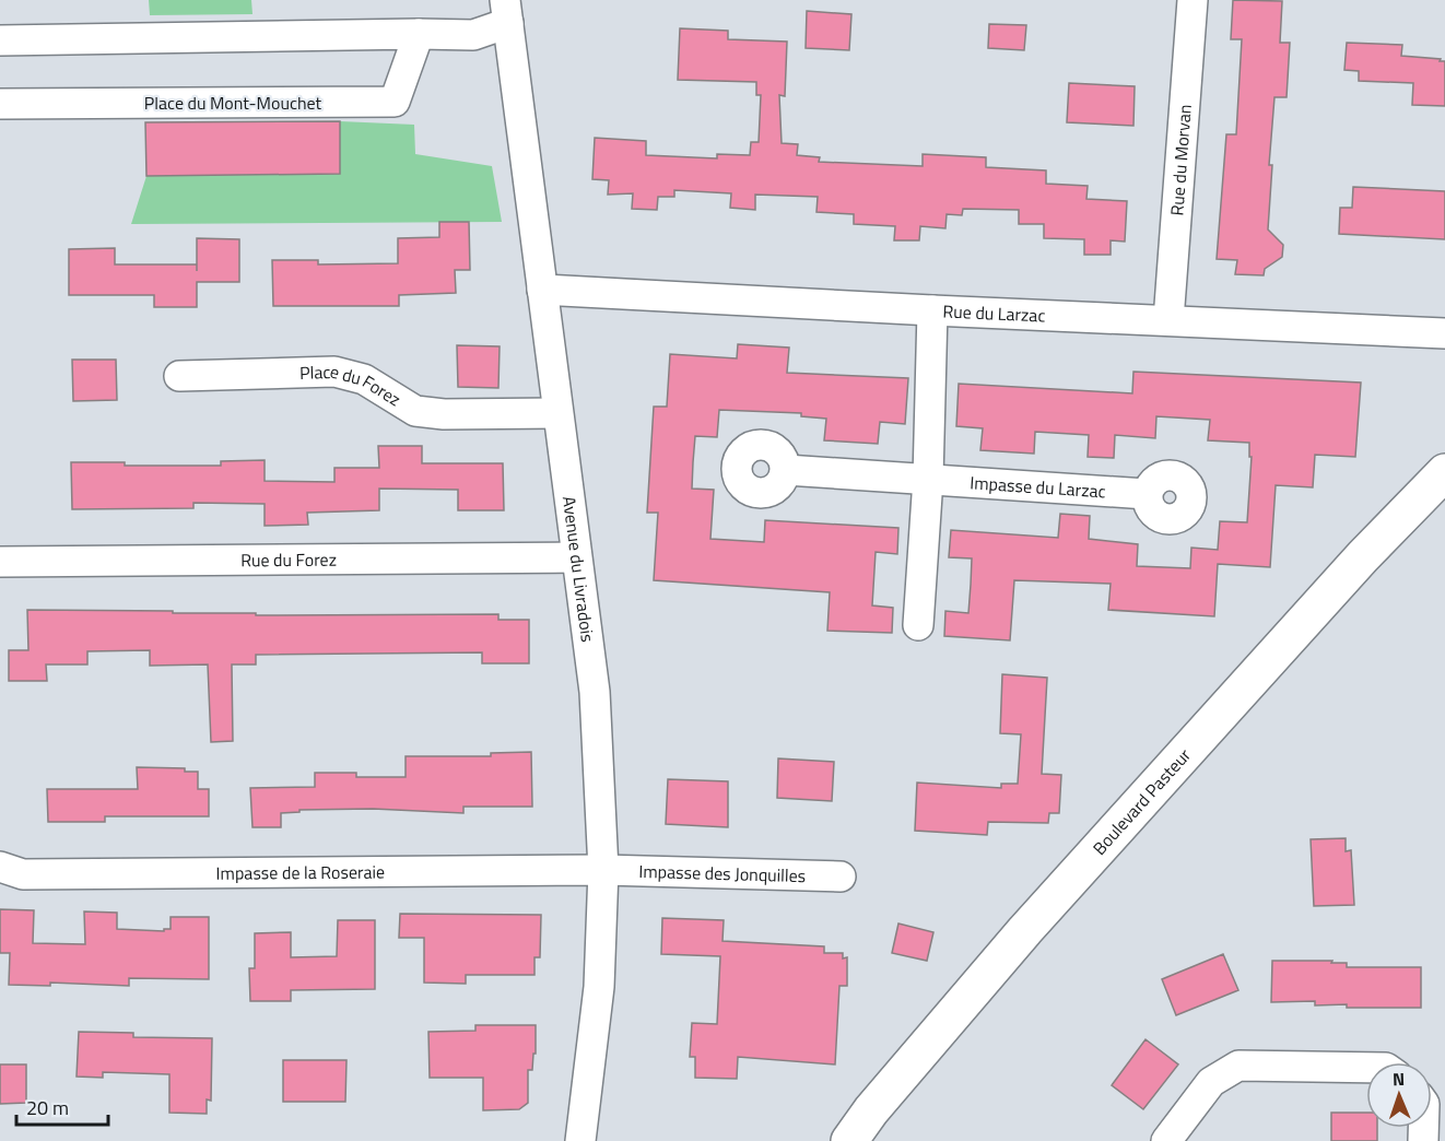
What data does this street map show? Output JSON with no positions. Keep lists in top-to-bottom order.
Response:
{
  "streets": {
    "main road": ["Boulevard Pasteur"],
    "street": [
      "Place du Mont-Mouchet",
      "Rue du Morvan",
      "Rue du Larzac",
      "Place du Forez",
      "Impasse du Larzac",
      "Rue du Forez",
      "Avenue du Livradois",
      "Impasse de la Roseraie",
      "Impasse des Jonquilles"
    ]
  },
  "crossings": [
    ["Rue du Morvan", "Rue du Larzac"],
    ["Rue du Larzac", "Avenue du Livradois"],
    ["Place du Forez", "Avenue du Livradois"],
    ["Rue du Forez", "Avenue du Livradois"],
    ["Avenue du Livradois", "Impasse de la Roseraie"],
    ["Avenue du Livradois", "Impasse des Jonquilles"],
    ["Impasse de la Roseraie", "Impasse des Jonquilles"]
  ],
  "scale_bar": "20 m",
  "north": "top"
}
